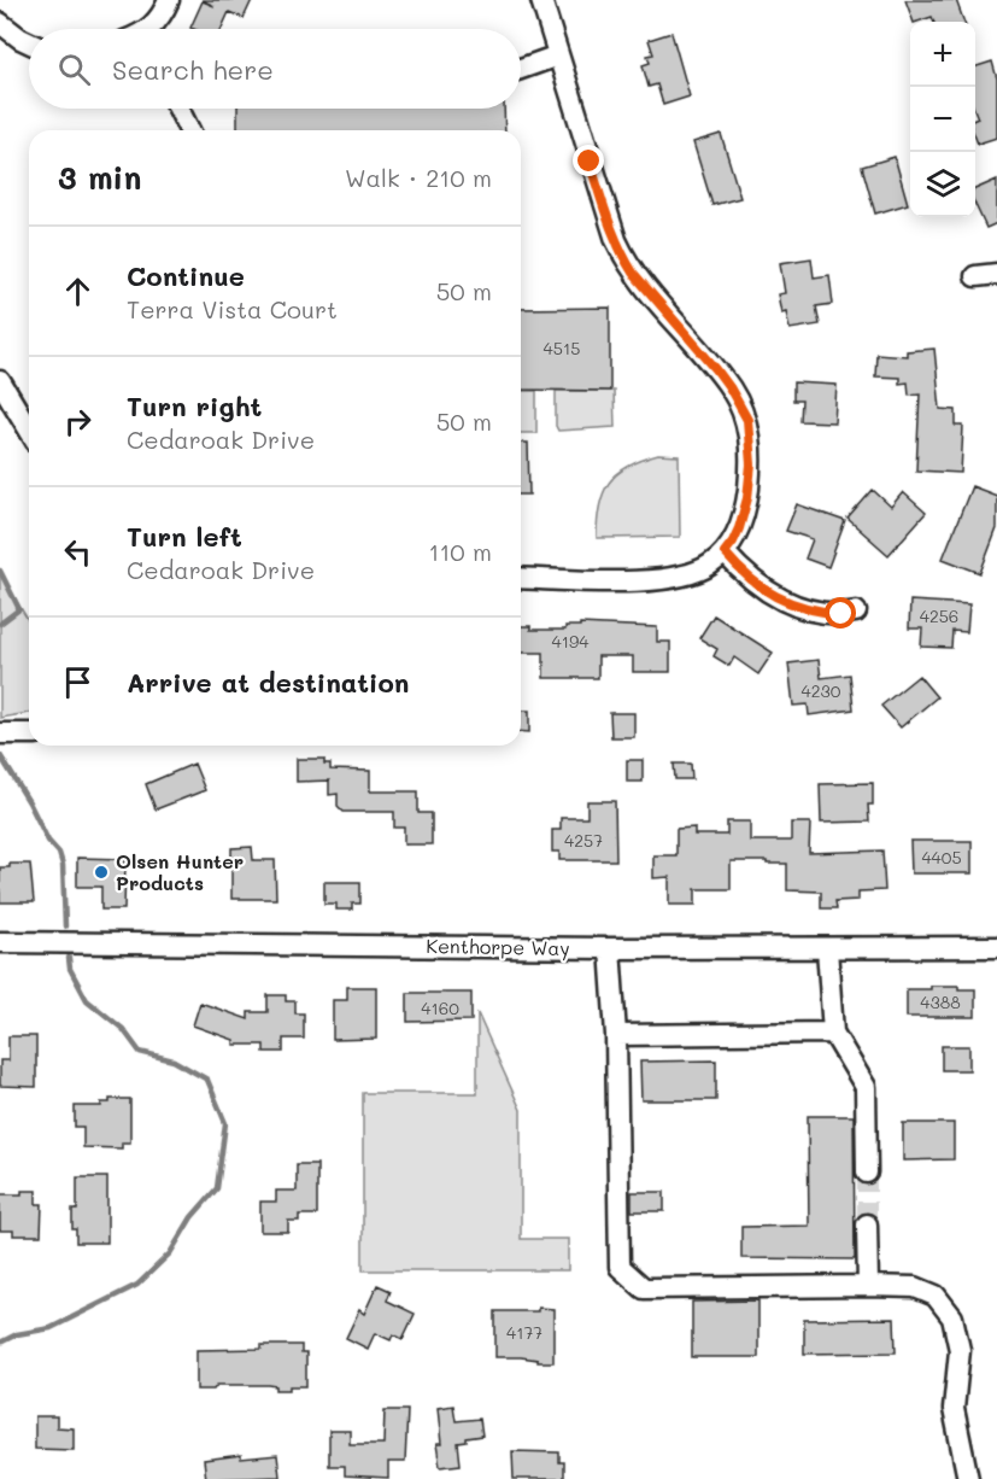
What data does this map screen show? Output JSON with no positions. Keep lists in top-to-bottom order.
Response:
{
  "streets": {
    "street": ["Kenthorpe Way"]
  },
  "places": ["Olsen Hunter Products"],
  "house_numbers": [
    "4515",
    "4256",
    "4194",
    "4230",
    "4257",
    "4405",
    "4388",
    "4160",
    "4177"
  ],
  "page": {
    "map_buttons": ["+", "−"],
    "search": "Search here",
    "heading": ["3 min", "Walk · 210 m"],
    "list": [
      ["Continue", "Terra Vista Court", "50 m"],
      ["Turn right", "Cedaroak Drive", "50 m"],
      ["Turn left", "Cedaroak Drive", "110 m"],
      "Arrive at destination"
    ]
  }
}
